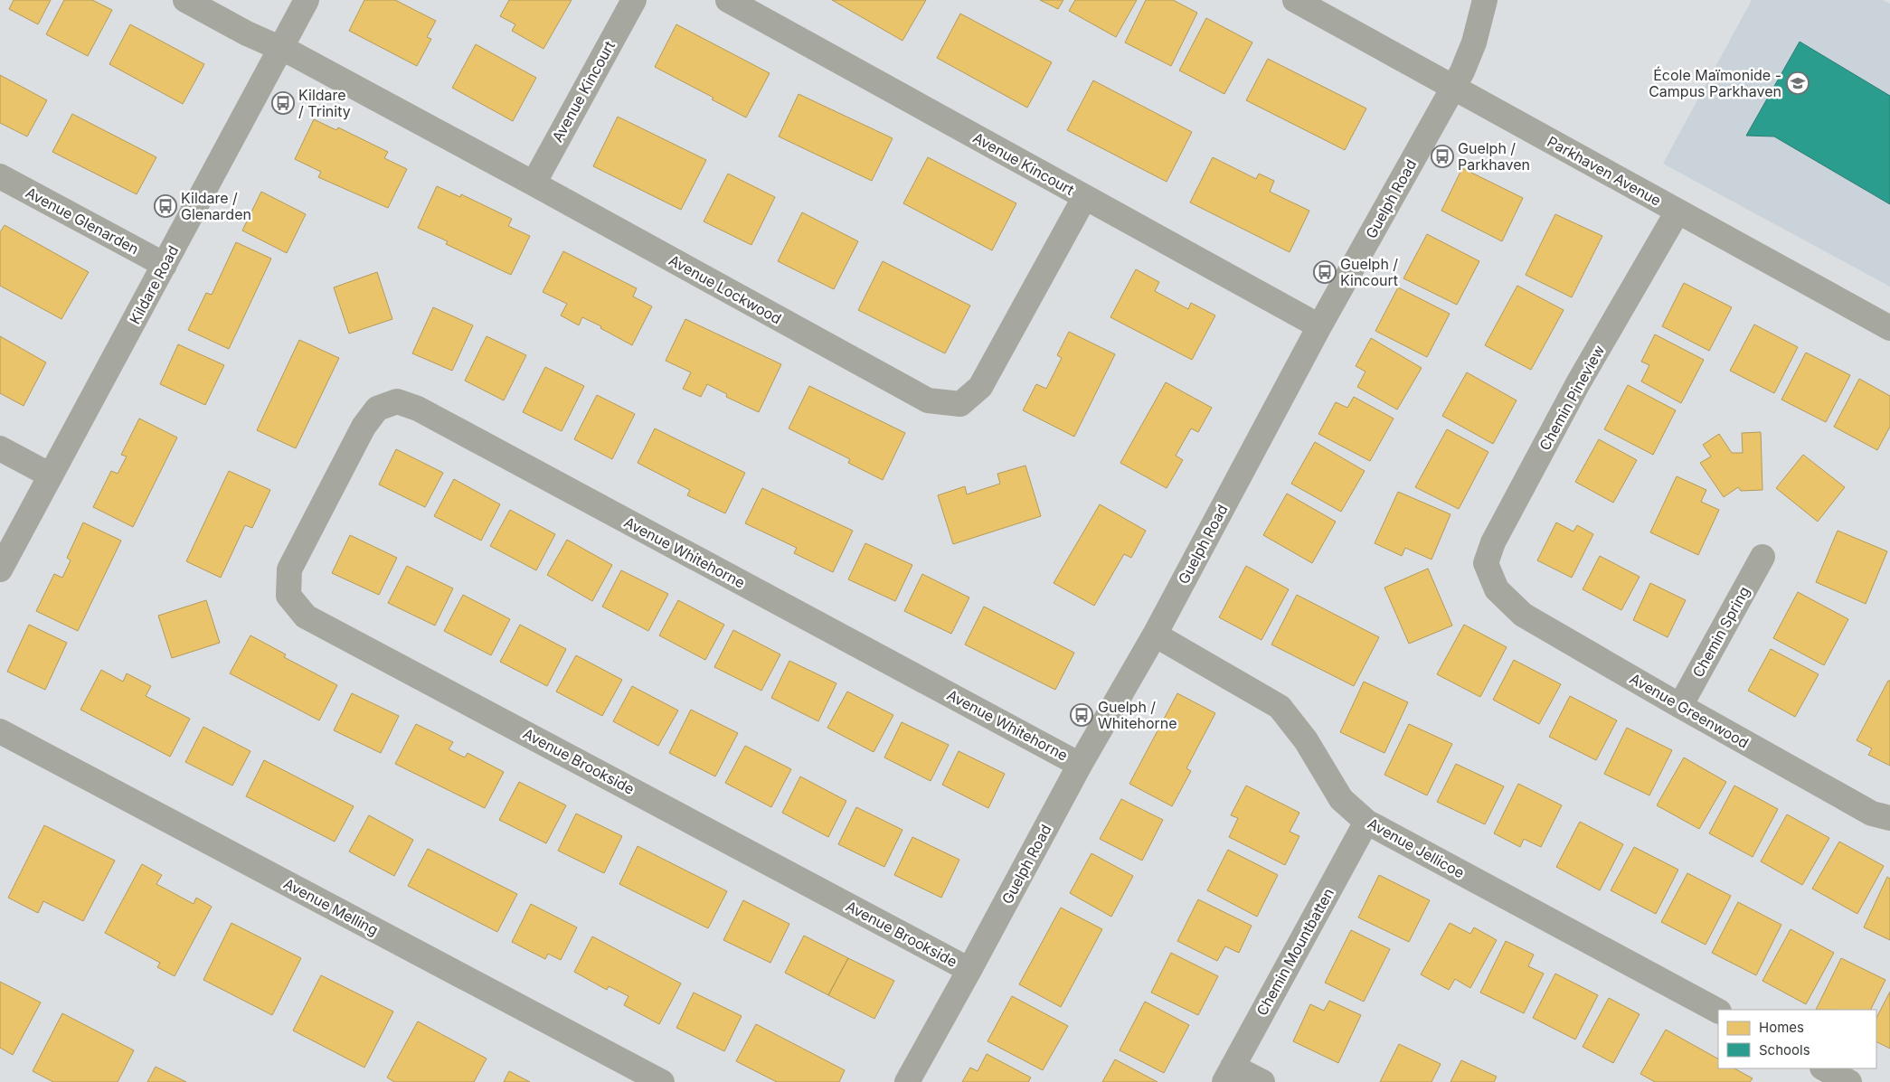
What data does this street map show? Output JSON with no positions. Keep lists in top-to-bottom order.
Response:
{
  "streets": {
    "street": [
      "Avenue Kincourt",
      "Parkhaven Avenue",
      "Guelph Road",
      "Avenue Glenarden",
      "Kildare Road",
      "Avenue Lockwood",
      "Chemin Pineview",
      "Avenue Whitehorne",
      "Chemin Spring",
      "Avenue Greenwood",
      "Avenue Brookside",
      "Avenue Jellicoe",
      "Avenue Melling",
      "Chemin Mountbatten"
    ]
  },
  "crossings": [
    ["Avenue Kincourt", "Guelph Road"],
    ["Avenue Kincourt", "Avenue Lockwood"],
    ["Parkhaven Avenue", "Guelph Road"],
    ["Parkhaven Avenue", "Chemin Pineview"],
    ["Guelph Road", "Avenue Whitehorne"],
    ["Guelph Road", "Avenue Brookside"],
    ["Guelph Road", "Avenue Jellicoe"],
    ["Avenue Glenarden", "Kildare Road"],
    ["Kildare Road", "Avenue Lockwood"],
    ["Chemin Pineview", "Avenue Greenwood"],
    ["Avenue Whitehorne", "Avenue Brookside"],
    ["Chemin Spring", "Avenue Greenwood"],
    ["Avenue Jellicoe", "Chemin Mountbatten"]
  ],
  "places": {
    "school or university": ["École Maïmonide - Campus Parkhaven"],
    "bus stop": [
      "Kildare / Trinity",
      "Guelph / Parkhaven",
      "Kildare / Glenarden",
      "Guelph / Kincourt",
      "Guelph / Whitehorne"
    ]
  },
  "legend": ["Homes", "Schools"]
}
